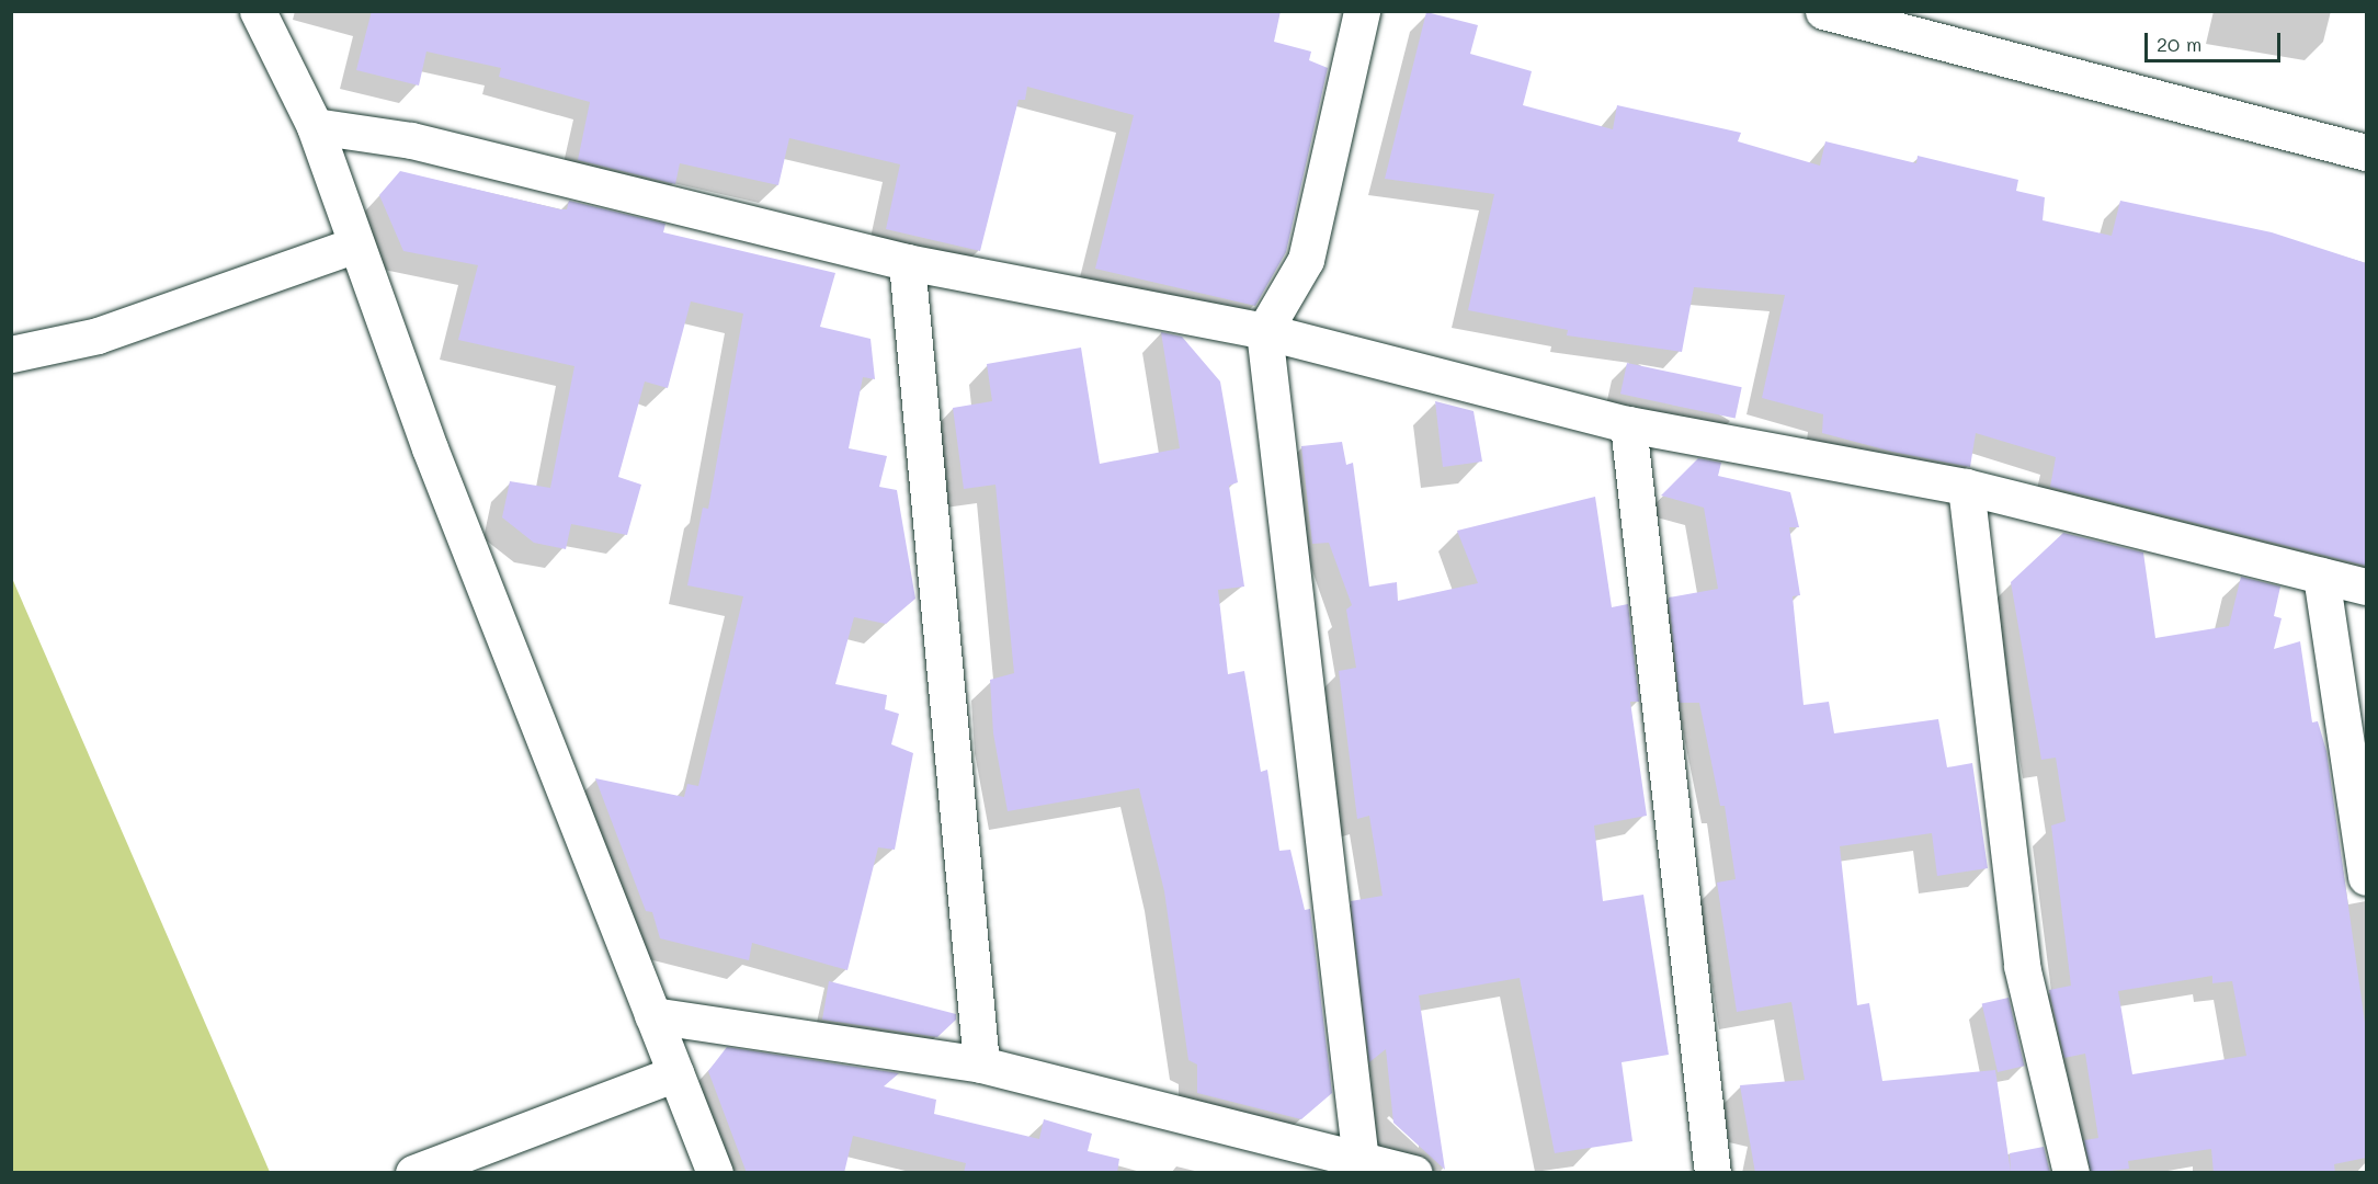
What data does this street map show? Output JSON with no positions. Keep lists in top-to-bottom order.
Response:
{
  "scale_bar": "20 m"
}
